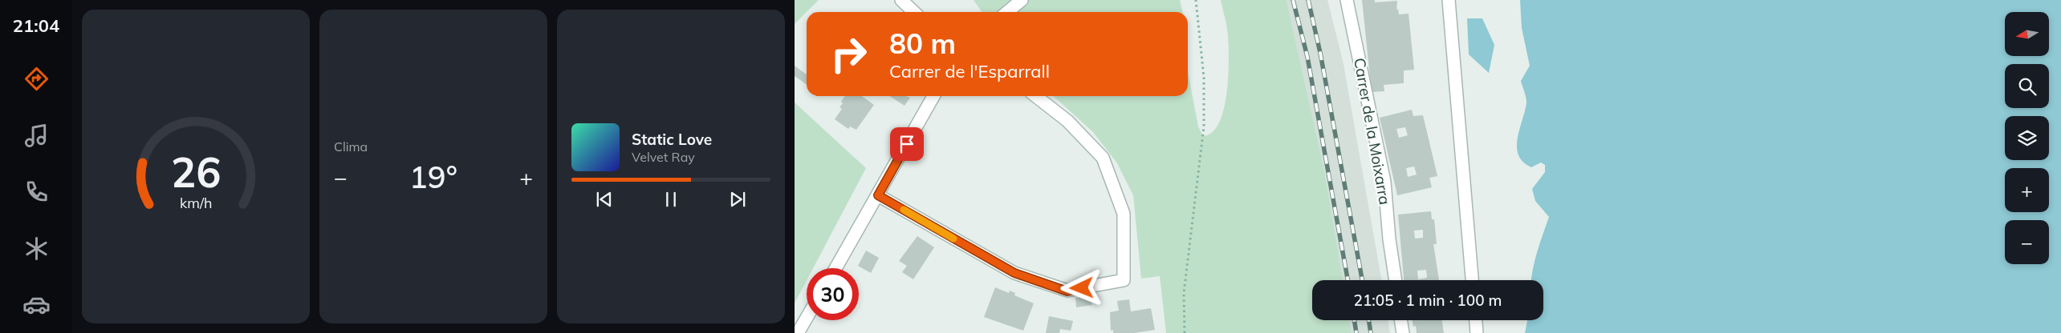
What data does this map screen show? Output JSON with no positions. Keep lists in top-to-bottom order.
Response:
{
  "streets": {
    "street": ["Carrer de la Moixarra"]
  },
  "north": "left",
  "page": {
    "tabs": "21:04",
    "tile": "Clima",
    "map_buttons": ["+", "−"],
    "turn": ["80 m", "Carrer de l'Esparrall"],
    "song": ["Static Love", "Velvet Ray"],
    "heat": ["−", "19°", "+"],
    "limit": "30",
    "trip": "21:05 · 1 min · 100 m",
    "gauge": ["26", "km/h"]
  }
}
